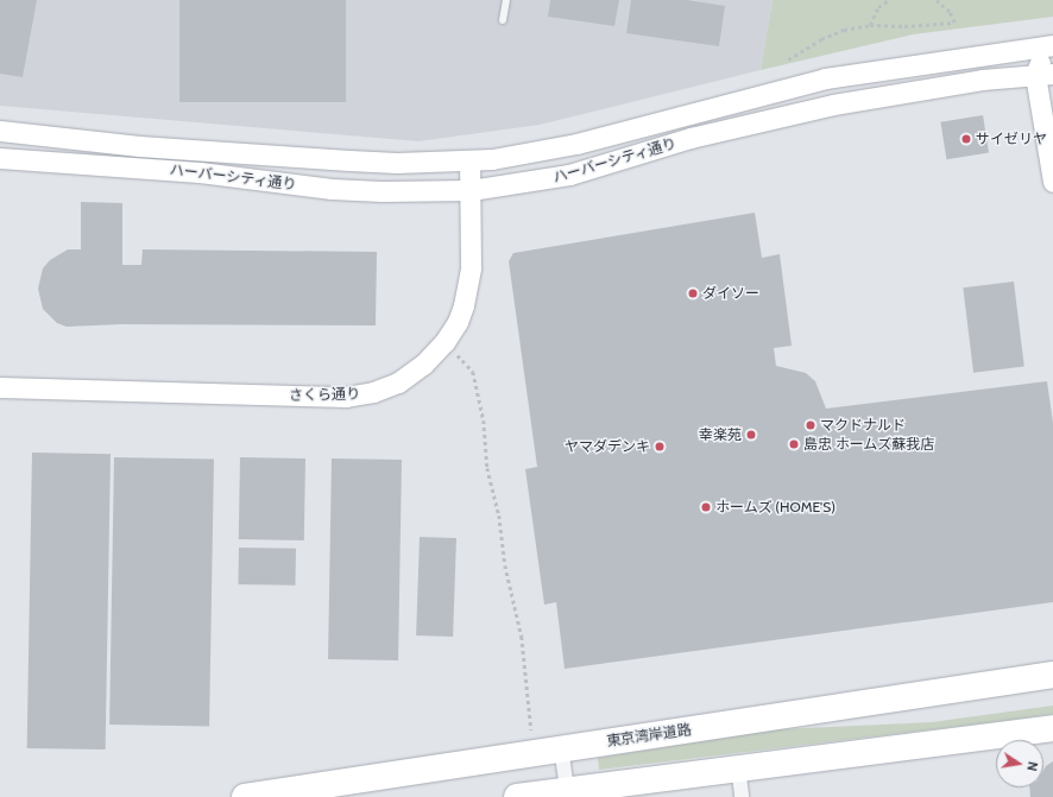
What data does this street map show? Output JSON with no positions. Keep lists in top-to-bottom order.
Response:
{
  "streets": {
    "highway": ["東京湾岸道路"],
    "street": ["ハーバーシティ通り", "さくら通り"]
  },
  "crossings": [
    ["ハーバーシティ通り", "さくら通り"]
  ],
  "places": [
    "サイゼリヤ",
    "ダイソー",
    "マクドナルド",
    "幸楽苑",
    "島忠 ホームズ蘇我店",
    "ヤマダデンキ",
    "ホームズ (HOME'S)"
  ],
  "north": "right"
}
